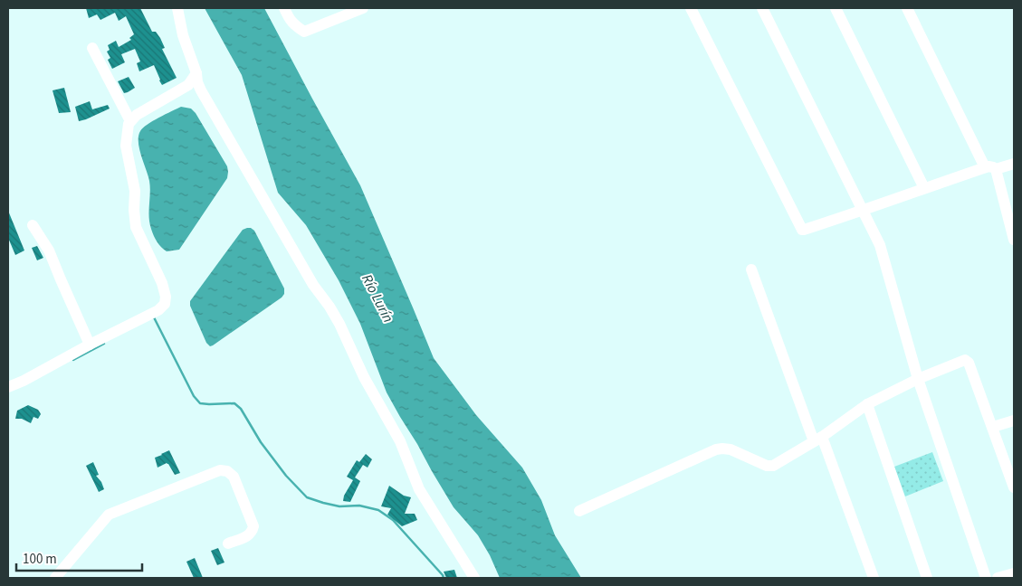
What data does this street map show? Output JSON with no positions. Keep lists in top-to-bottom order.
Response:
{
  "water": ["Río Lurín"],
  "scale_bar": "100 m"
}
